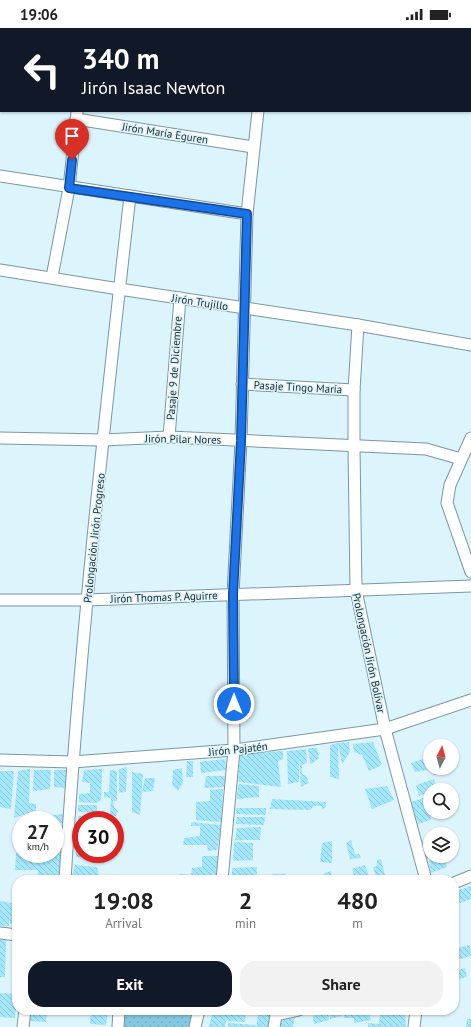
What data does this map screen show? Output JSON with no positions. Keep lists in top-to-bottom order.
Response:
{
  "streets": {
    "street": [
      "Jirón María Eguren",
      "Jirón Trujillo",
      "Pasaje 9 de Diciembre",
      "Pasaje Tingo María",
      "Jirón Pilar Nores",
      "Prolongación Jirón Progreso",
      "Jirón Thomas P. Aguirre",
      "Prolongación Jirón Bolívar",
      "Jirón Pajatén"
    ]
  },
  "crossings": [
    ["Jirón Trujillo", "Pasaje 9 de Diciembre"],
    ["Jirón Trujillo", "Prolongación Jirón Progreso"],
    ["Jirón Trujillo", "Prolongación Jirón Bolívar"],
    ["Pasaje 9 de Diciembre", "Jirón Pilar Nores"],
    ["Pasaje Tingo María", "Prolongación Jirón Bolívar"],
    ["Jirón Pilar Nores", "Prolongación Jirón Progreso"],
    ["Jirón Pilar Nores", "Prolongación Jirón Bolívar"],
    ["Prolongación Jirón Progreso", "Jirón Thomas P. Aguirre"],
    ["Prolongación Jirón Progreso", "Jirón Pajatén"],
    ["Jirón Thomas P. Aguirre", "Prolongación Jirón Bolívar"],
    ["Prolongación Jirón Bolívar", "Jirón Pajatén"]
  ],
  "north": "top",
  "page": {
    "status": "19:06",
    "turn": ["340 m", "Jirón Isaac Newton"],
    "speed": "27 km/h",
    "limit": "30",
    "eta": [
      "19:08",
      "Arrival",
      "2",
      "min",
      "480",
      "m"
    ],
    "buttons": ["Exit", "Share"]
  }
}
